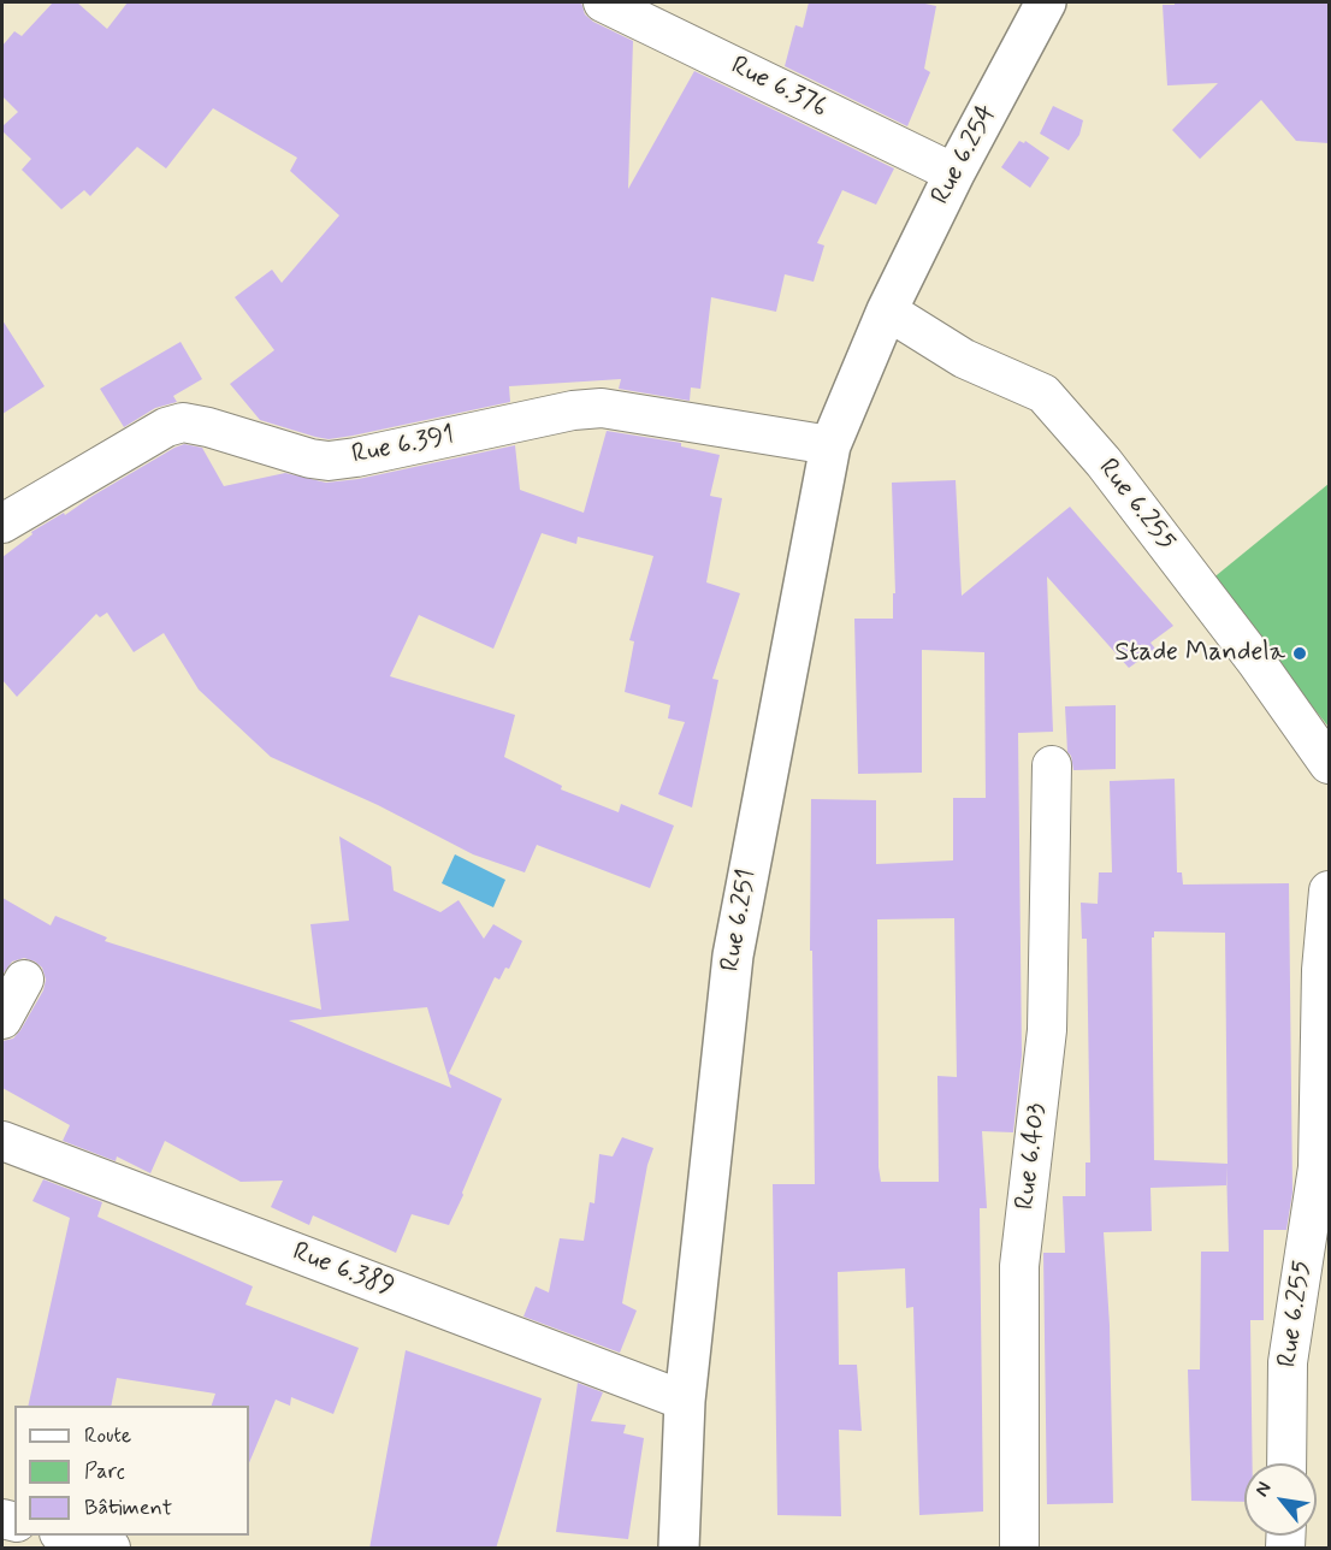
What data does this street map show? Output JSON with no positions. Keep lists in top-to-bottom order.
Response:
{
  "streets": {
    "main road": ["Rue 6.254", "Rue 6.251"],
    "street": [
      "Rue 6.376",
      "Rue 6.391",
      "Rue 6.255",
      "Rue 6.403",
      "Rue 6.389"
    ]
  },
  "crossings": [
    ["Rue 6.376", "Rue 6.254"],
    ["Rue 6.254", "Rue 6.255"],
    ["Rue 6.254", "Rue 6.251"],
    ["Rue 6.391", "Rue 6.251"],
    ["Rue 6.255", "Rue 6.251"],
    ["Rue 6.251", "Rue 6.389"]
  ],
  "places": ["Stade Mandela"],
  "legend": ["Route", "Parc", "Bâtiment"],
  "north": "top left"
}
